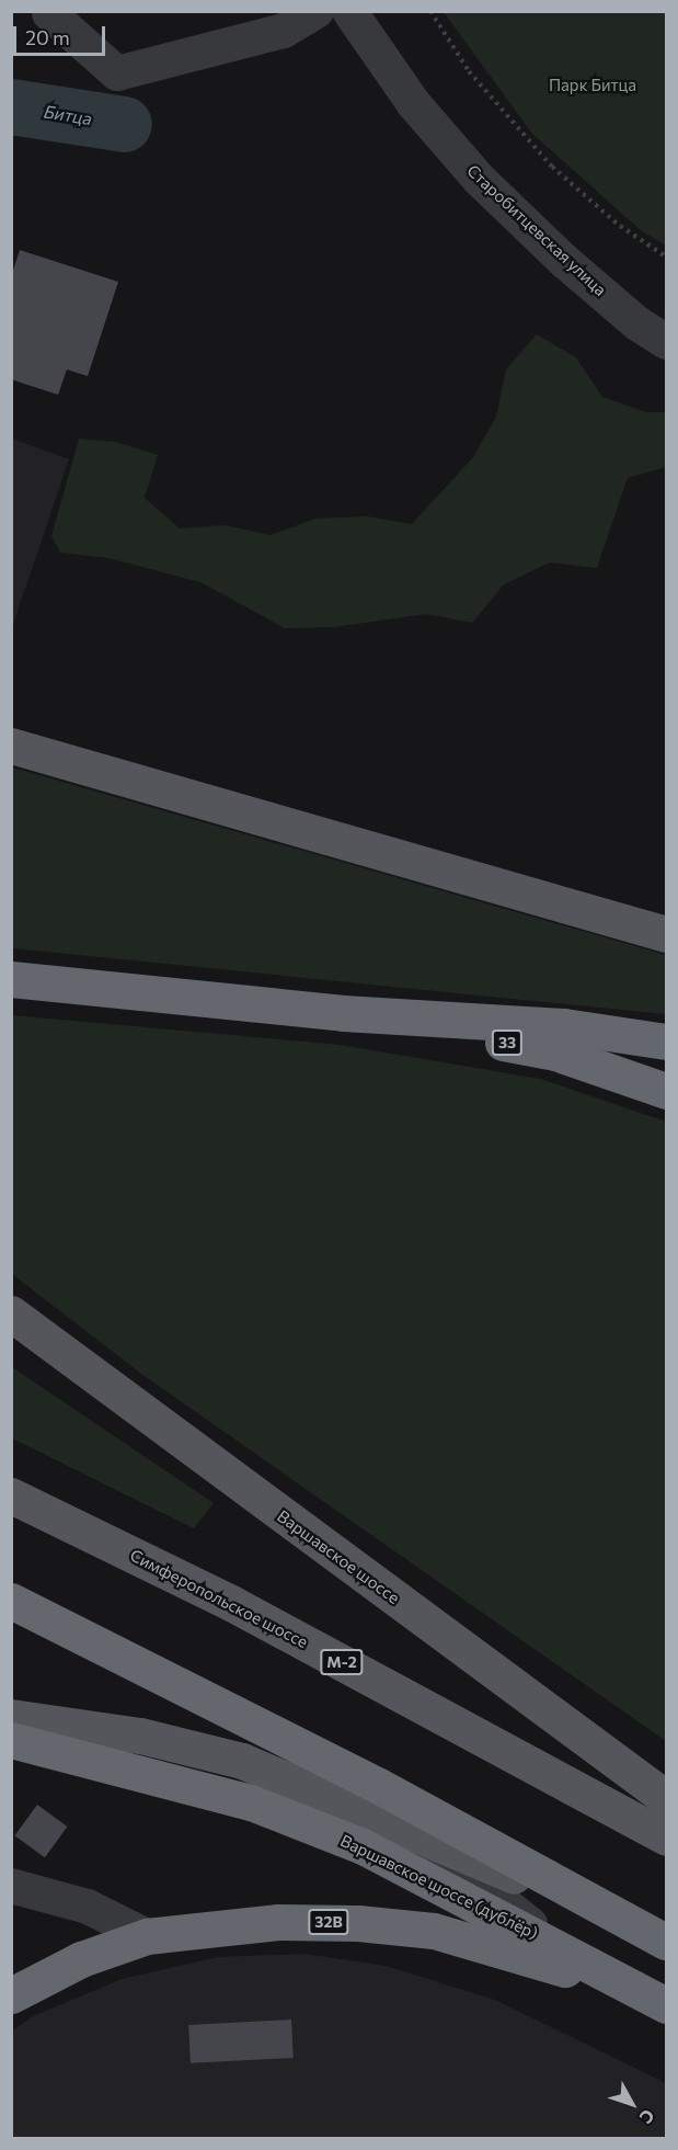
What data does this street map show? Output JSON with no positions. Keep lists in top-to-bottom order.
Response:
{
  "streets": {
    "highway": ["33", "Варшавское шоссе (дублёр)", "32B"],
    "main road": ["Варшавское шоссе", "Симферопольское шоссе", "М-2"],
    "street": ["Старобитцевская улица"]
  },
  "crossings": [
    ["Варшавское шоссе (дублёр)", "32B"]
  ],
  "water": ["Битца"],
  "parks": ["Парк Битца"],
  "scale_bar": "20 m",
  "north": "bottom right"
}
